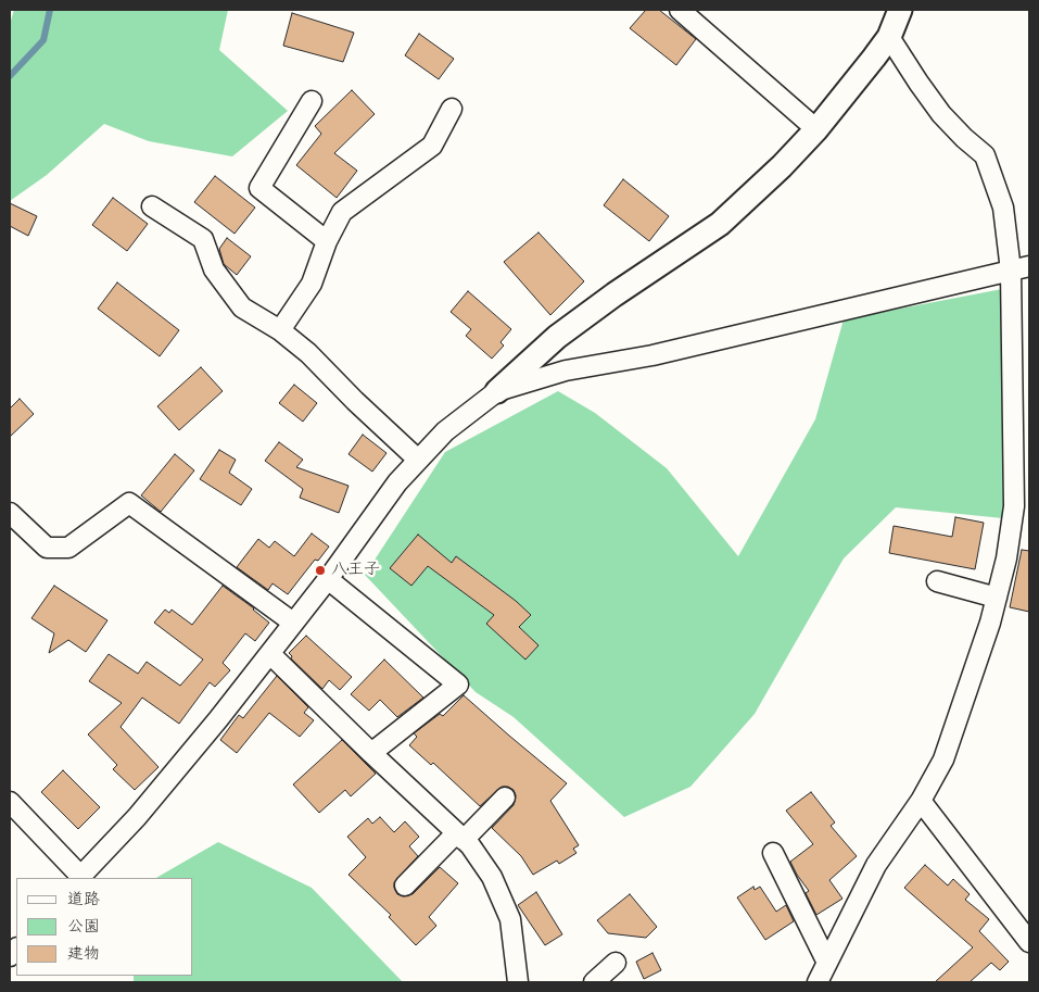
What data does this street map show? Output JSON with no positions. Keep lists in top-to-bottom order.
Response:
{
  "places": ["八王子"],
  "legend": ["道路", "公園", "建物"]
}
